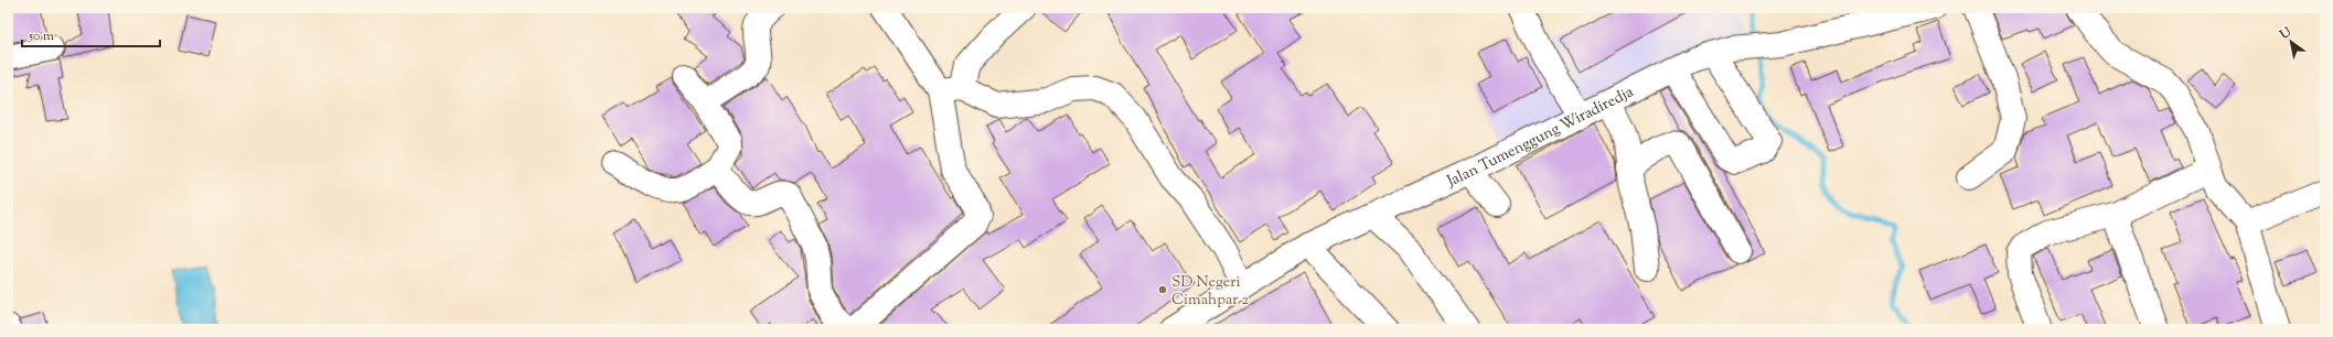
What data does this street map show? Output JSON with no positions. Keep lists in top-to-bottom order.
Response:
{
  "streets": {
    "street": ["Jalan Tumenggung Wiradiredja"]
  },
  "places": ["SD Negeri Cimahpar 2"],
  "scale_bar": "50 m",
  "north": "top left"
}
